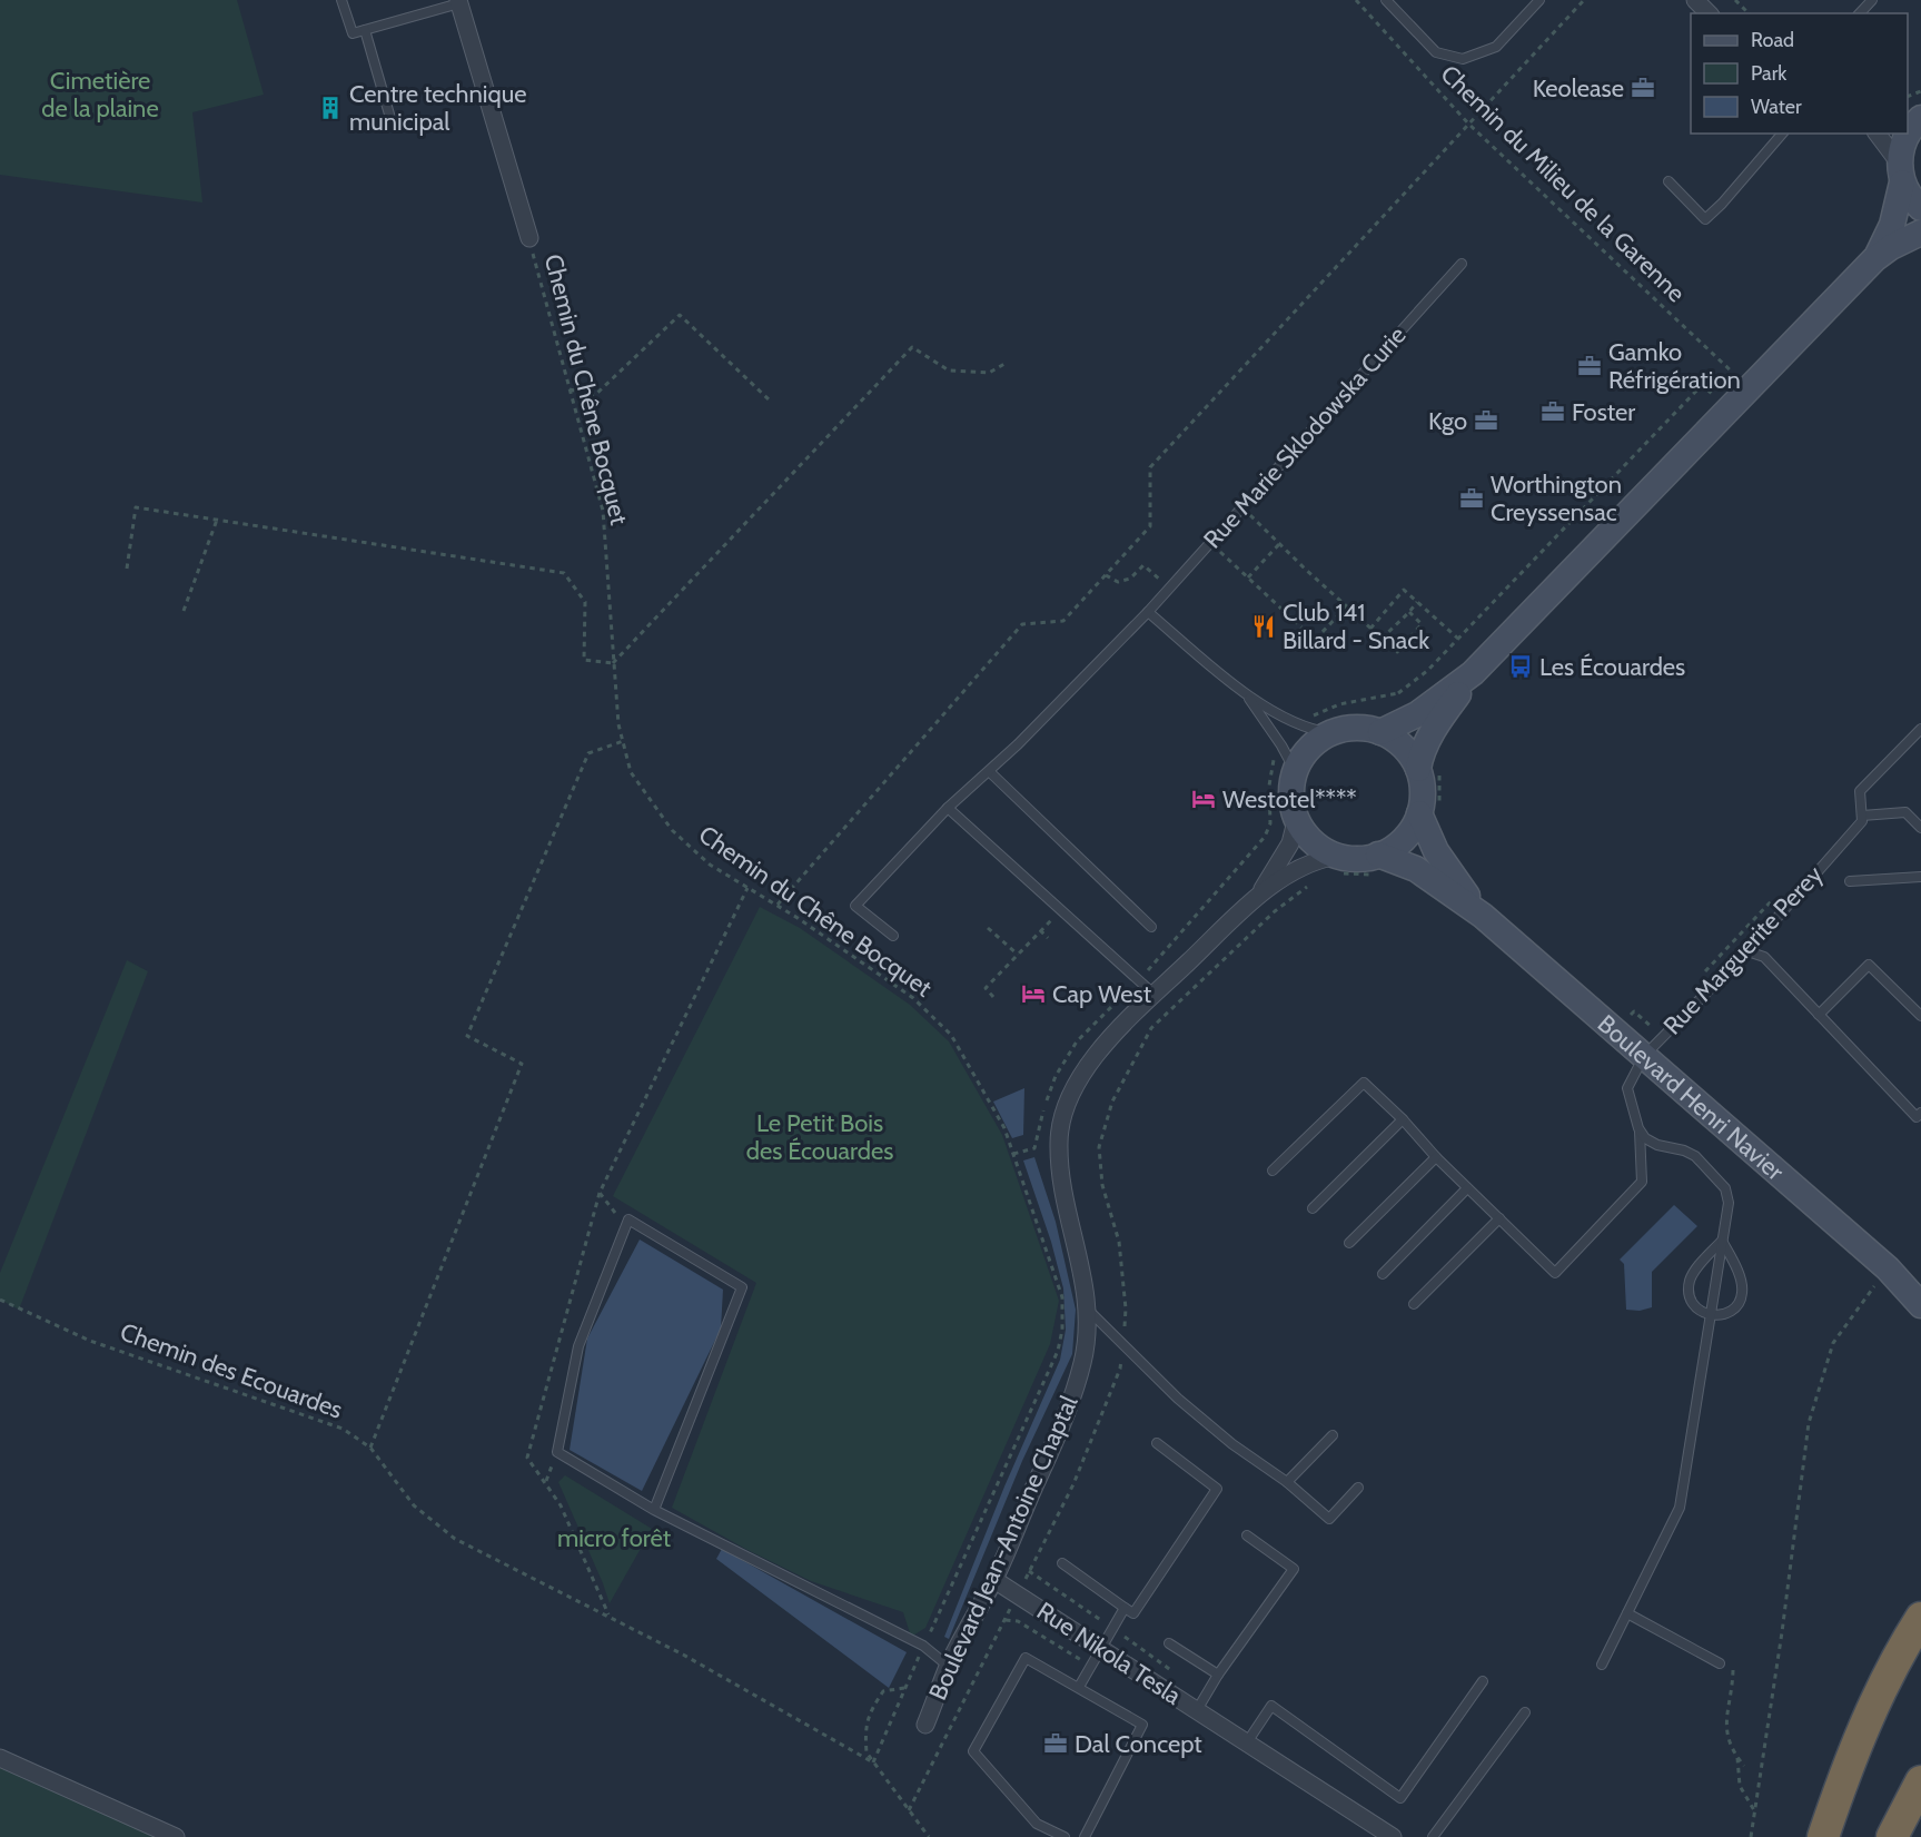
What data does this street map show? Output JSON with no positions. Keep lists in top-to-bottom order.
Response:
{
  "streets": {
    "main road": ["Boulevard Henri Navier"],
    "street": ["Boulevard Jean-Antoine Chaptal", "Rue Nikola Tesla"],
    "lane": ["Rue Marie Sklodowska Curie", "Rue Marguerite Perey"],
    "path": ["Chemin du Milieu de la Garenne", "Chemin du Chêne Bocquet", "Chemin des Ecouardes"]
  },
  "crossings": [
    ["Chemin du Chêne Bocquet", "Chemin des Ecouardes"],
    ["Rue Marguerite Perey", "Boulevard Henri Navier"],
    ["Boulevard Henri Navier", "Boulevard Jean-Antoine Chaptal"],
    ["Boulevard Jean-Antoine Chaptal", "Rue Nikola Tesla"]
  ],
  "parks": ["Cimetière de la plaine", "Le Petit Bois des Écouardes", "micro forêt"],
  "places": {
    "office": [
      "Keolease",
      "Gamko Réfrigération",
      "Foster",
      "Kgo",
      "Worthington Creyssensac",
      "Dal Concept"
    ],
    "building": ["Centre technique municipal"],
    "restaurant": ["Club 141 Billard - Snack"],
    "bus stop": ["Les Écouardes"],
    "hotel": ["Westotel****", "Cap West"]
  },
  "legend": ["Road", "Park", "Water"]
}
